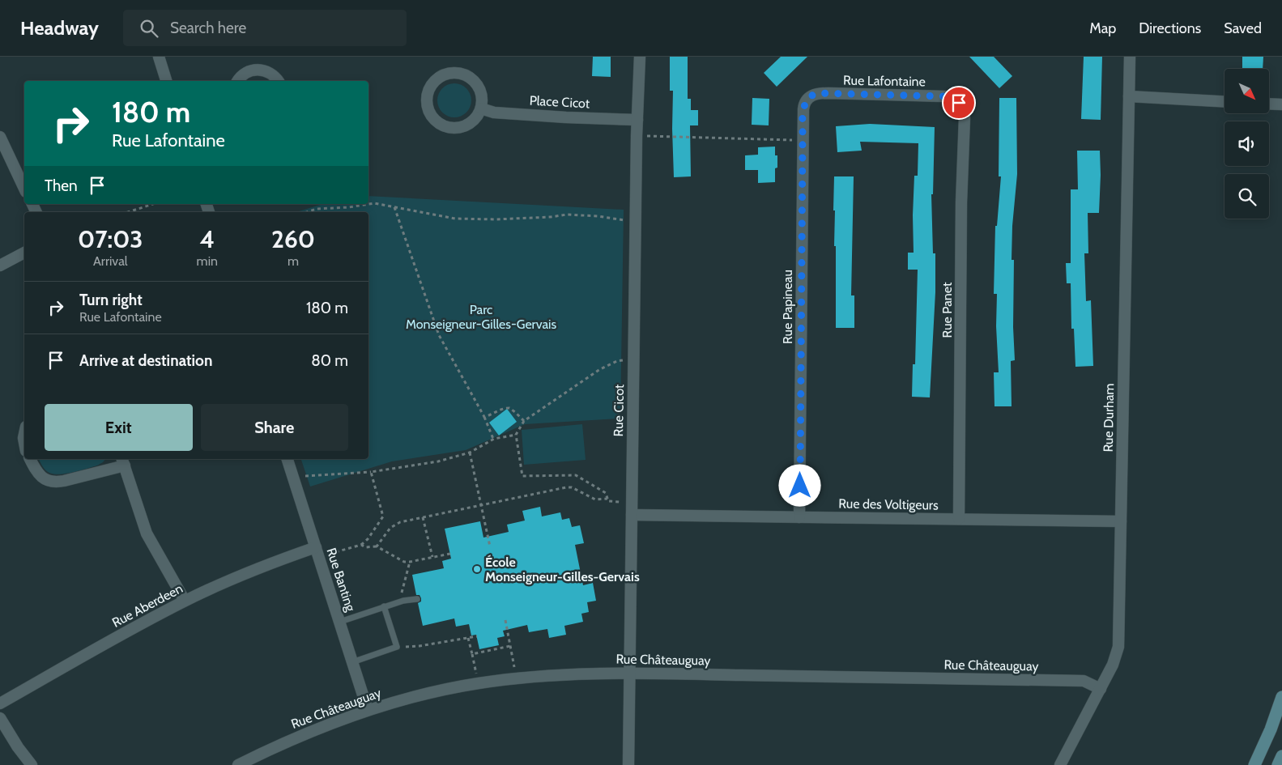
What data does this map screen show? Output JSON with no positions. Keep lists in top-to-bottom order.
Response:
{
  "streets": {
    "street": [
      "Rue Lafontaine",
      "Place Cicot",
      "Rue Papineau",
      "Rue Panet",
      "Rue Cicot",
      "Rue Durham",
      "Rue des Voltigeurs",
      "Rue Banting",
      "Rue Aberdeen",
      "Rue Châteauguay"
    ]
  },
  "crossings": [
    ["Rue Lafontaine", "Rue Papineau"],
    ["Rue Lafontaine", "Rue Panet"],
    ["Place Cicot", "Rue Cicot"],
    ["Rue Papineau", "Rue des Voltigeurs"],
    ["Rue Panet", "Rue des Voltigeurs"],
    ["Rue Cicot", "Rue des Voltigeurs"],
    ["Rue Cicot", "Rue Châteauguay"],
    ["Rue Durham", "Rue des Voltigeurs"],
    ["Rue Durham", "Rue Châteauguay"],
    ["Rue Banting", "Rue Aberdeen"],
    ["Rue Banting", "Rue Châteauguay"]
  ],
  "parks": ["Parc Monseigneur-Gilles-Gervais"],
  "places": ["École Monseigneur-Gilles-Gervais"],
  "north": "bottom right",
  "page": {
    "header": "Headway",
    "search": "Search here",
    "nav": ["Map", "Directions", "Saved"],
    "turn": ["180 m", "Rue Lafontaine"],
    "then": "Then",
    "eta": [
      "07:03",
      "Arrival",
      "4",
      "min",
      "260",
      "m"
    ],
    "list": [
      {
        "name": "Turn right",
        "note": "Rue Lafontaine",
        "value": "180 m"
      },
      {
        "name": "Arrive at destination",
        "value": "80 m"
      }
    ],
    "buttons": ["Exit", "Share"]
  }
}
